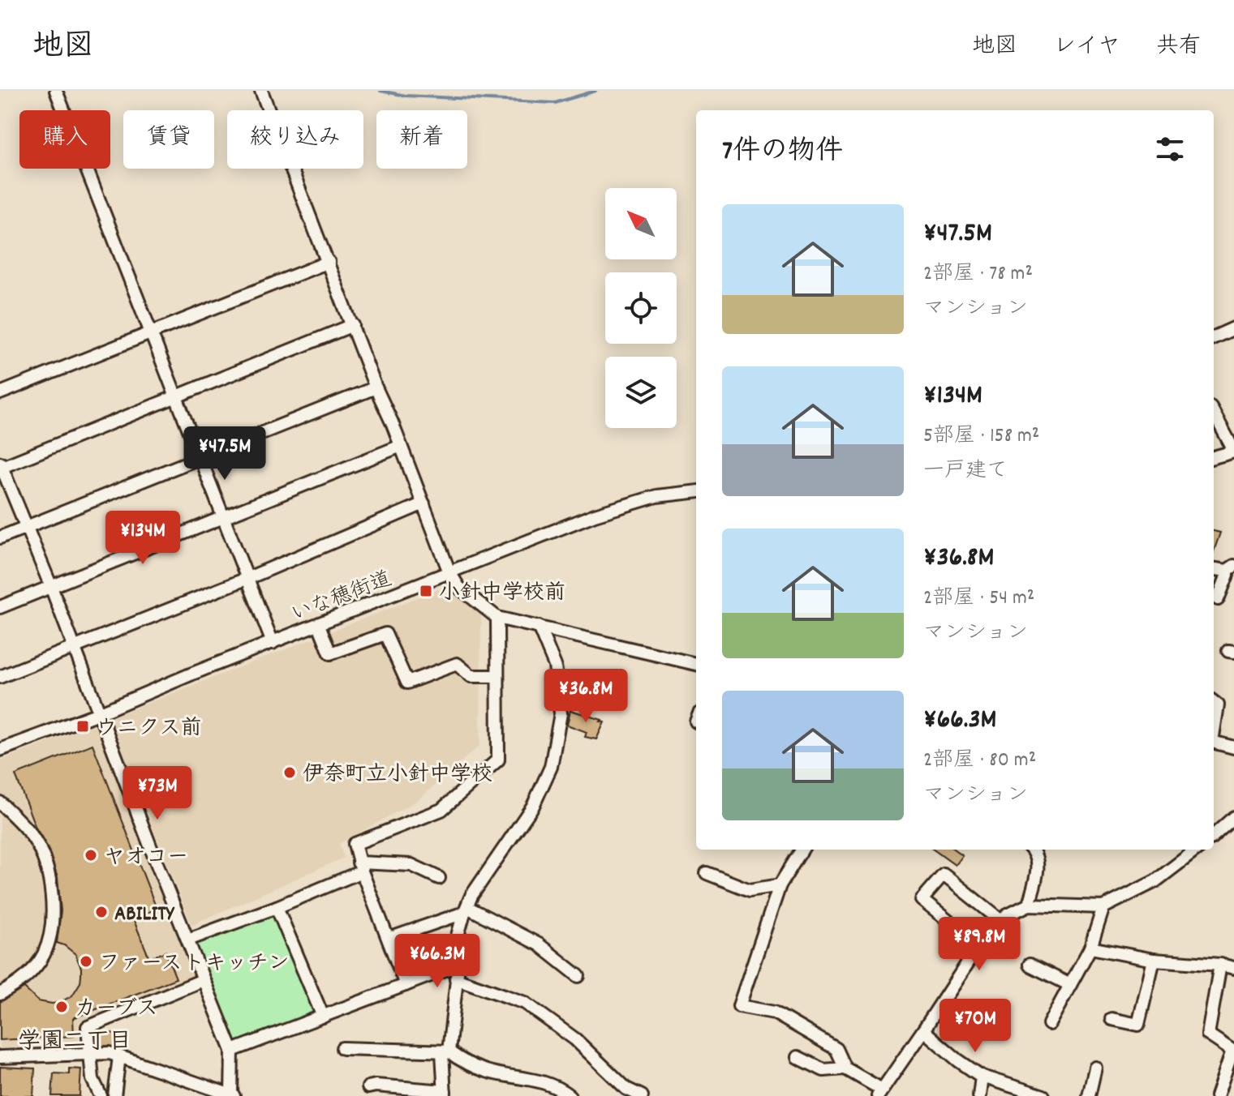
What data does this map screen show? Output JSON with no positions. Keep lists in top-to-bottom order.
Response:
{
  "streets": {
    "street": ["いな穂街道"]
  },
  "districts": ["学園二丁目"],
  "places": {
    "transit": ["小針中学校前", "ウニクス前"],
    "other": [
      "伊奈町立小針中学校",
      "ヤオコー",
      "ABILITY",
      "ファーストキッチン",
      "カーブス"
    ]
  },
  "north": "top left",
  "page": {
    "header": "地図",
    "nav": ["地図", "レイヤ", "共有"],
    "chip": [
      "購入",
      "賃貸",
      "絞り込み",
      "新着"
    ],
    "heading": "7件の物件",
    "list": [
      {
        "name": "¥47.5M",
        "note": "2部屋 · 78 m² · マンション"
      },
      {
        "name": "¥134M",
        "note": "5部屋 · 158 m² · 一戸建て"
      },
      {
        "name": "¥36.8M",
        "note": "2部屋 · 54 m² · マンション"
      },
      {
        "name": "¥66.3M",
        "note": "2部屋 · 80 m² · マンション"
      }
    ],
    "price": [
      "¥47.5M",
      "¥134M",
      "¥36.8M",
      "¥73M",
      "¥89.8M",
      "¥66.3M",
      "¥70M"
    ]
  }
}
